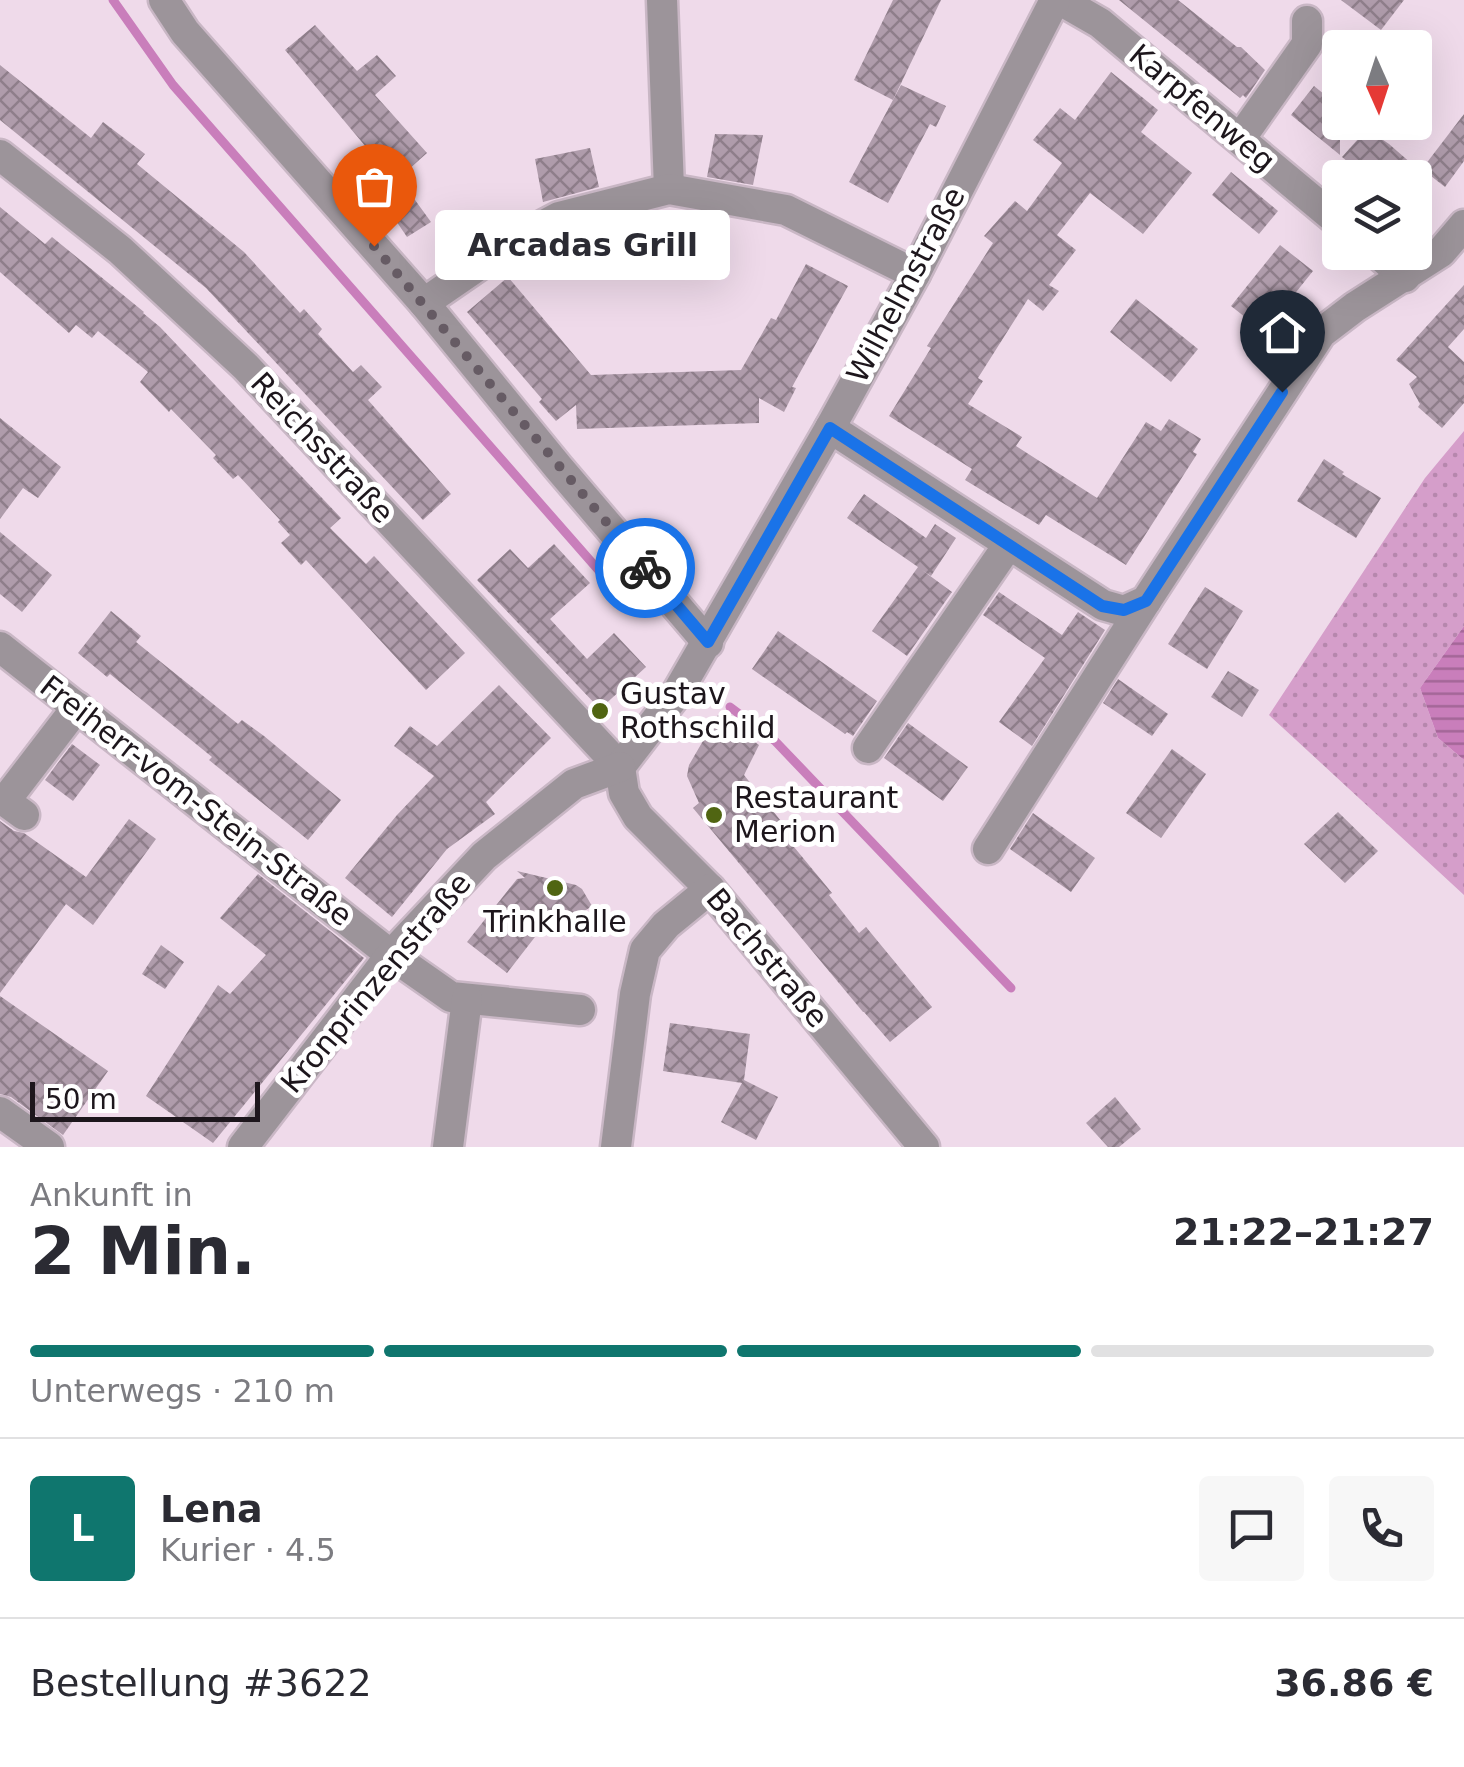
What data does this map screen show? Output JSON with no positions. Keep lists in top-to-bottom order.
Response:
{
  "streets": {
    "street": [
      "Karpfenweg",
      "Wilhelmstraße",
      "Reichsstraße",
      "Freiherr-vom-Stein-Straße",
      "Bachstraße",
      "Kronprinzenstraße"
    ]
  },
  "crossings": [
    ["Karpfenweg", "Wilhelmstraße"],
    ["Wilhelmstraße", "Reichsstraße"],
    ["Wilhelmstraße", "Bachstraße"],
    ["Wilhelmstraße", "Kronprinzenstraße"],
    ["Reichsstraße", "Bachstraße"],
    ["Reichsstraße", "Kronprinzenstraße"],
    ["Freiherr-vom-Stein-Straße", "Kronprinzenstraße"],
    ["Bachstraße", "Kronprinzenstraße"]
  ],
  "places": [
    "Arcadas Grill",
    "Gustav Rothschild",
    "Restaurant Merion",
    "Trinkhalle"
  ],
  "scale_bar": "50 m",
  "north": "bottom",
  "page": {
    "bubble": "Arcadas Grill",
    "scale": "50 m",
    "heading": ["2 Min.", "Ankunft in", "21:22–21:27"],
    "panel": [
      "Lena",
      "Kurier · 4.5",
      "Bestellung #3622",
      "36.86 €"
    ],
    "bar": "Unterwegs · 210 m",
    "round": "L"
  }
}
